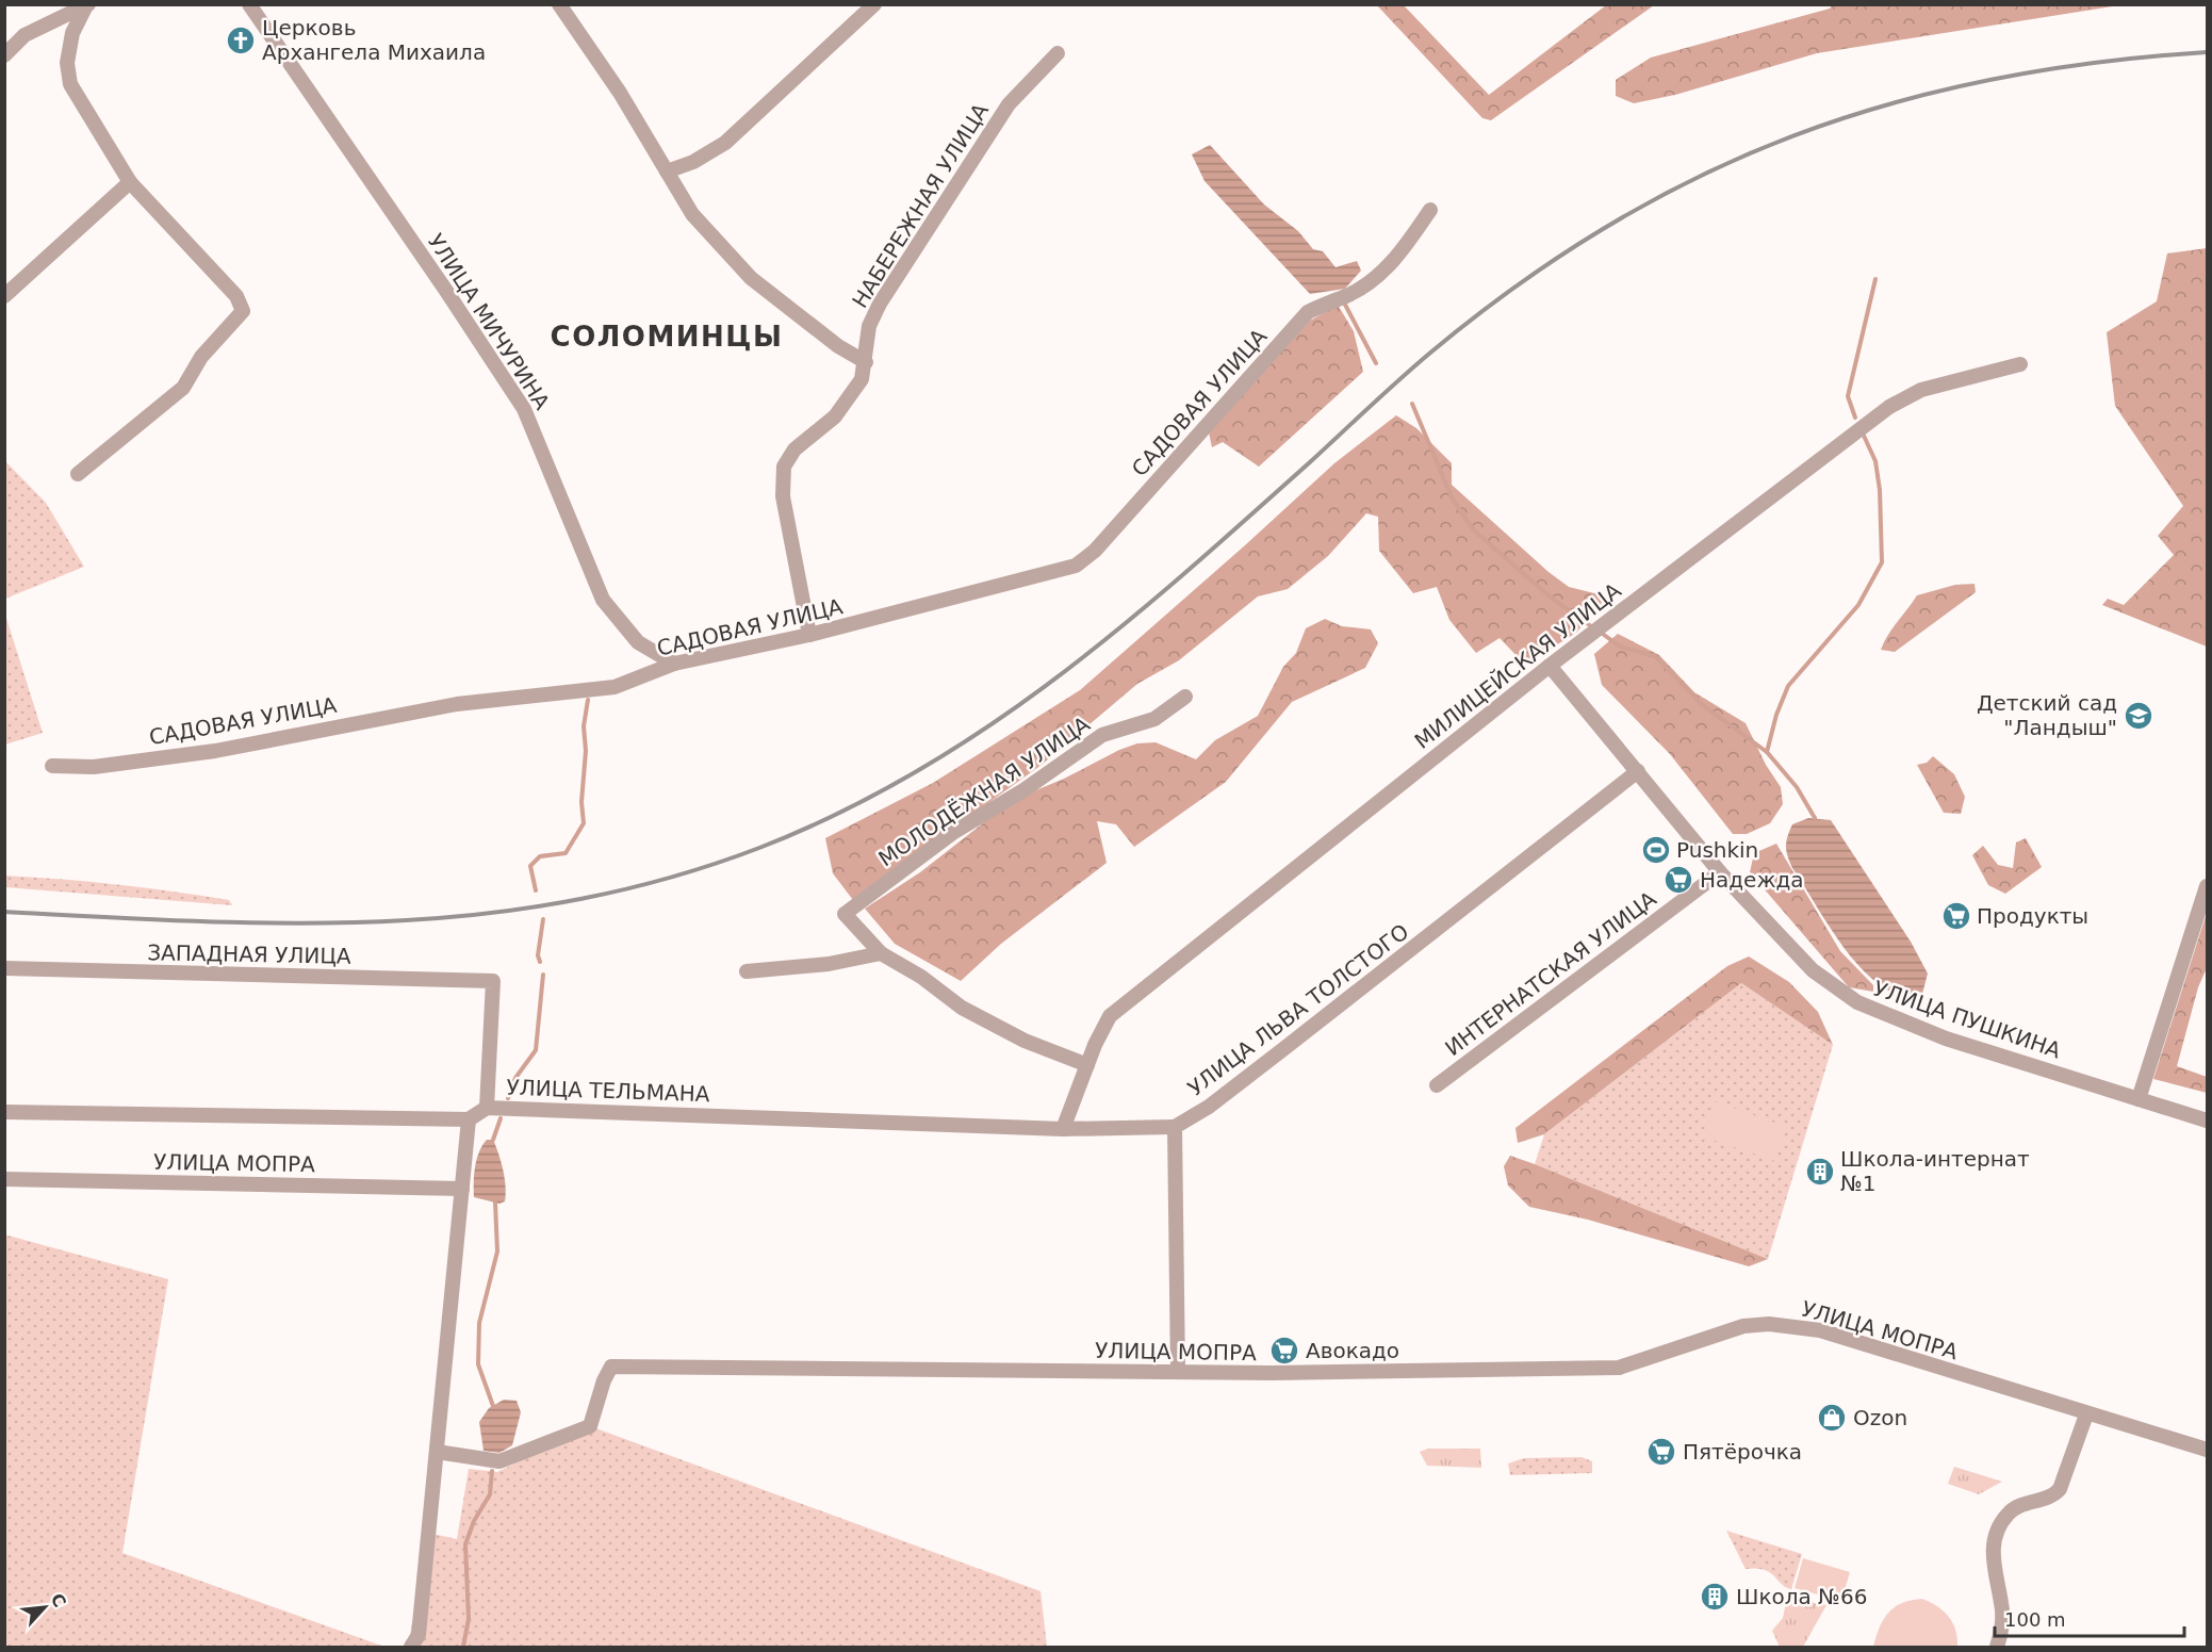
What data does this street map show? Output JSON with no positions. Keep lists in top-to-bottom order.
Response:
{
  "streets": {
    "street": [
      "НАБЕРЕЖНАЯ УЛИЦА",
      "УЛИЦА МИЧУРИНА",
      "САДОВАЯ УЛИЦА",
      "МИЛИЦЕЙСКАЯ УЛИЦА",
      "МОЛОДЁЖНАЯ УЛИЦА",
      "ЗАПАДНАЯ УЛИЦА",
      "ИНТЕРНАТСКАЯ УЛИЦА",
      "УЛИЦА ЛЬВА ТОЛСТОГО",
      "УЛИЦА ПУШКИНА",
      "УЛИЦА ТЕЛЬМАНА",
      "УЛИЦА МОПРА"
    ]
  },
  "crossings": [
    ["НАБЕРЕЖНАЯ УЛИЦА", "САДОВАЯ УЛИЦА"],
    ["УЛИЦА МИЧУРИНА", "САДОВАЯ УЛИЦА"],
    ["МИЛИЦЕЙСКАЯ УЛИЦА", "УЛИЦА ПУШКИНА"],
    ["МИЛИЦЕЙСКАЯ УЛИЦА", "УЛИЦА ТЕЛЬМАНА"],
    ["ЗАПАДНАЯ УЛИЦА", "УЛИЦА ТЕЛЬМАНА"],
    ["ИНТЕРНАТСКАЯ УЛИЦА", "УЛИЦА ПУШКИНА"],
    ["УЛИЦА ЛЬВА ТОЛСТОГО", "УЛИЦА ПУШКИНА"],
    ["УЛИЦА ЛЬВА ТОЛСТОГО", "УЛИЦА ТЕЛЬМАНА"]
  ],
  "districts": ["СОЛОМИНЦЫ"],
  "places": {
    "church": ["Церковь Архангела Михаила"],
    "school or university": ["Детский сад \"Ландыш\""],
    "sports": ["Pushkin"],
    "supermarket": [
      "Надежда",
      "Продукты",
      "Авокадо",
      "Пятёрочка"
    ],
    "building": ["Школа-интернат №1", "Школа №66"],
    "shop": ["Ozon"]
  },
  "scale_bar": "100 m",
  "north": "top right"
}
